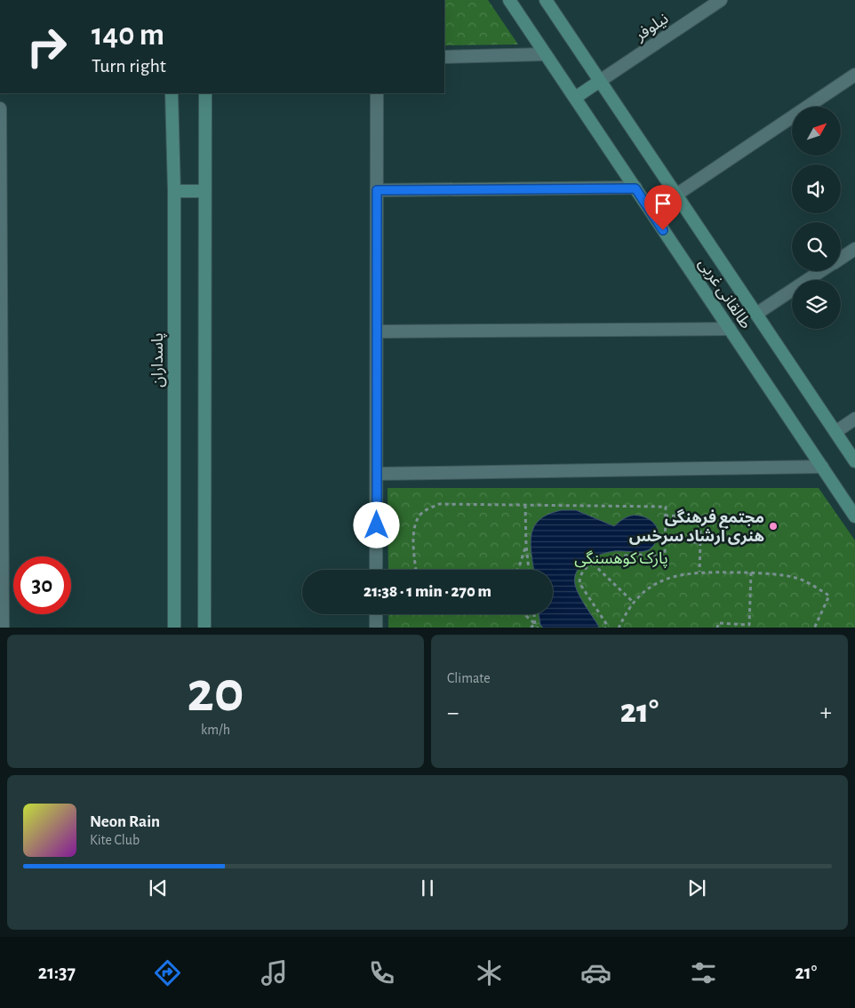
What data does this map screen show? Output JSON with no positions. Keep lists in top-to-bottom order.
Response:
{
  "streets": {
    "main road": ["طالقانی غربی", "پاسداران"],
    "street": ["نیلوفر"]
  },
  "crossings": [
    ["نیلوفر", "طالقانی غربی"]
  ],
  "parks": ["پارک کوهسنگی"],
  "places": ["مجتمع فرهنگی هنری ارشاد سرخس"],
  "north": "top right",
  "page": {
    "turn": ["140 m", "Turn right"],
    "limit": "30",
    "trip": "21:38 · 1 min · 270 m",
    "tile": [
      ["20", "km/h"],
      "Climate"
    ],
    "heat": ["−", "21°", "+"],
    "song": ["Neon Rain", "Kite Club"],
    "tabs": ["21:37", "21°"]
  }
}
